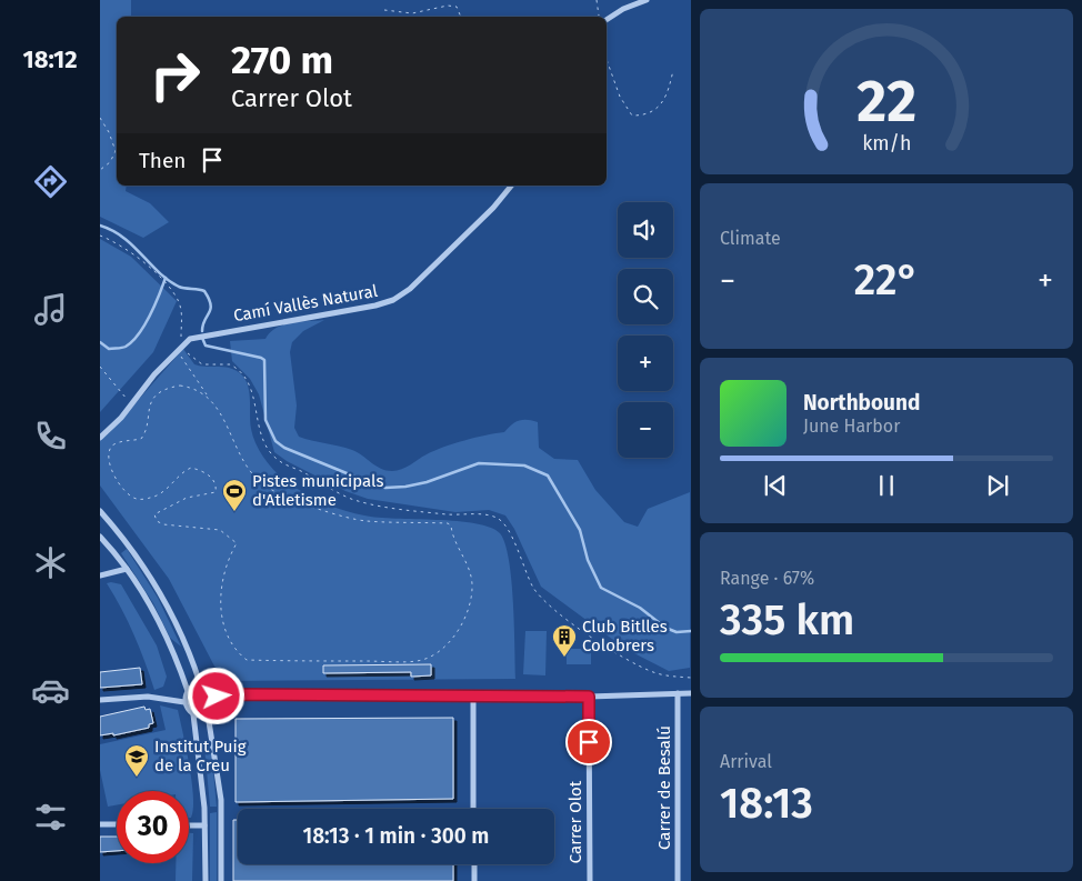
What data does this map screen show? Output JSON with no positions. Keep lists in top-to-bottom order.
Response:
{
  "streets": {
    "street": ["Camí Vallès Natural", "Carrer de Besalú", "Carrer Olot"]
  },
  "places": {
    "sports": ["Pistes municipals d'Atletisme"],
    "building": ["Club Bitlles Colobrers"],
    "school or university": ["Institut Puig de la Creu"]
  },
  "page": {
    "tabs": "18:12",
    "turn": ["270 m", "Carrer Olot"],
    "then": "Then",
    "tile": [
      "Climate",
      ["Range · 67%", "335 km"],
      ["Arrival", "18:13"]
    ],
    "map_buttons": ["+", "−"],
    "heat": ["−", "22°", "+"],
    "song": ["Northbound", "June Harbor"],
    "limit": "30",
    "trip": "18:13 · 1 min · 300 m",
    "gauge": ["22", "km/h"]
  }
}
